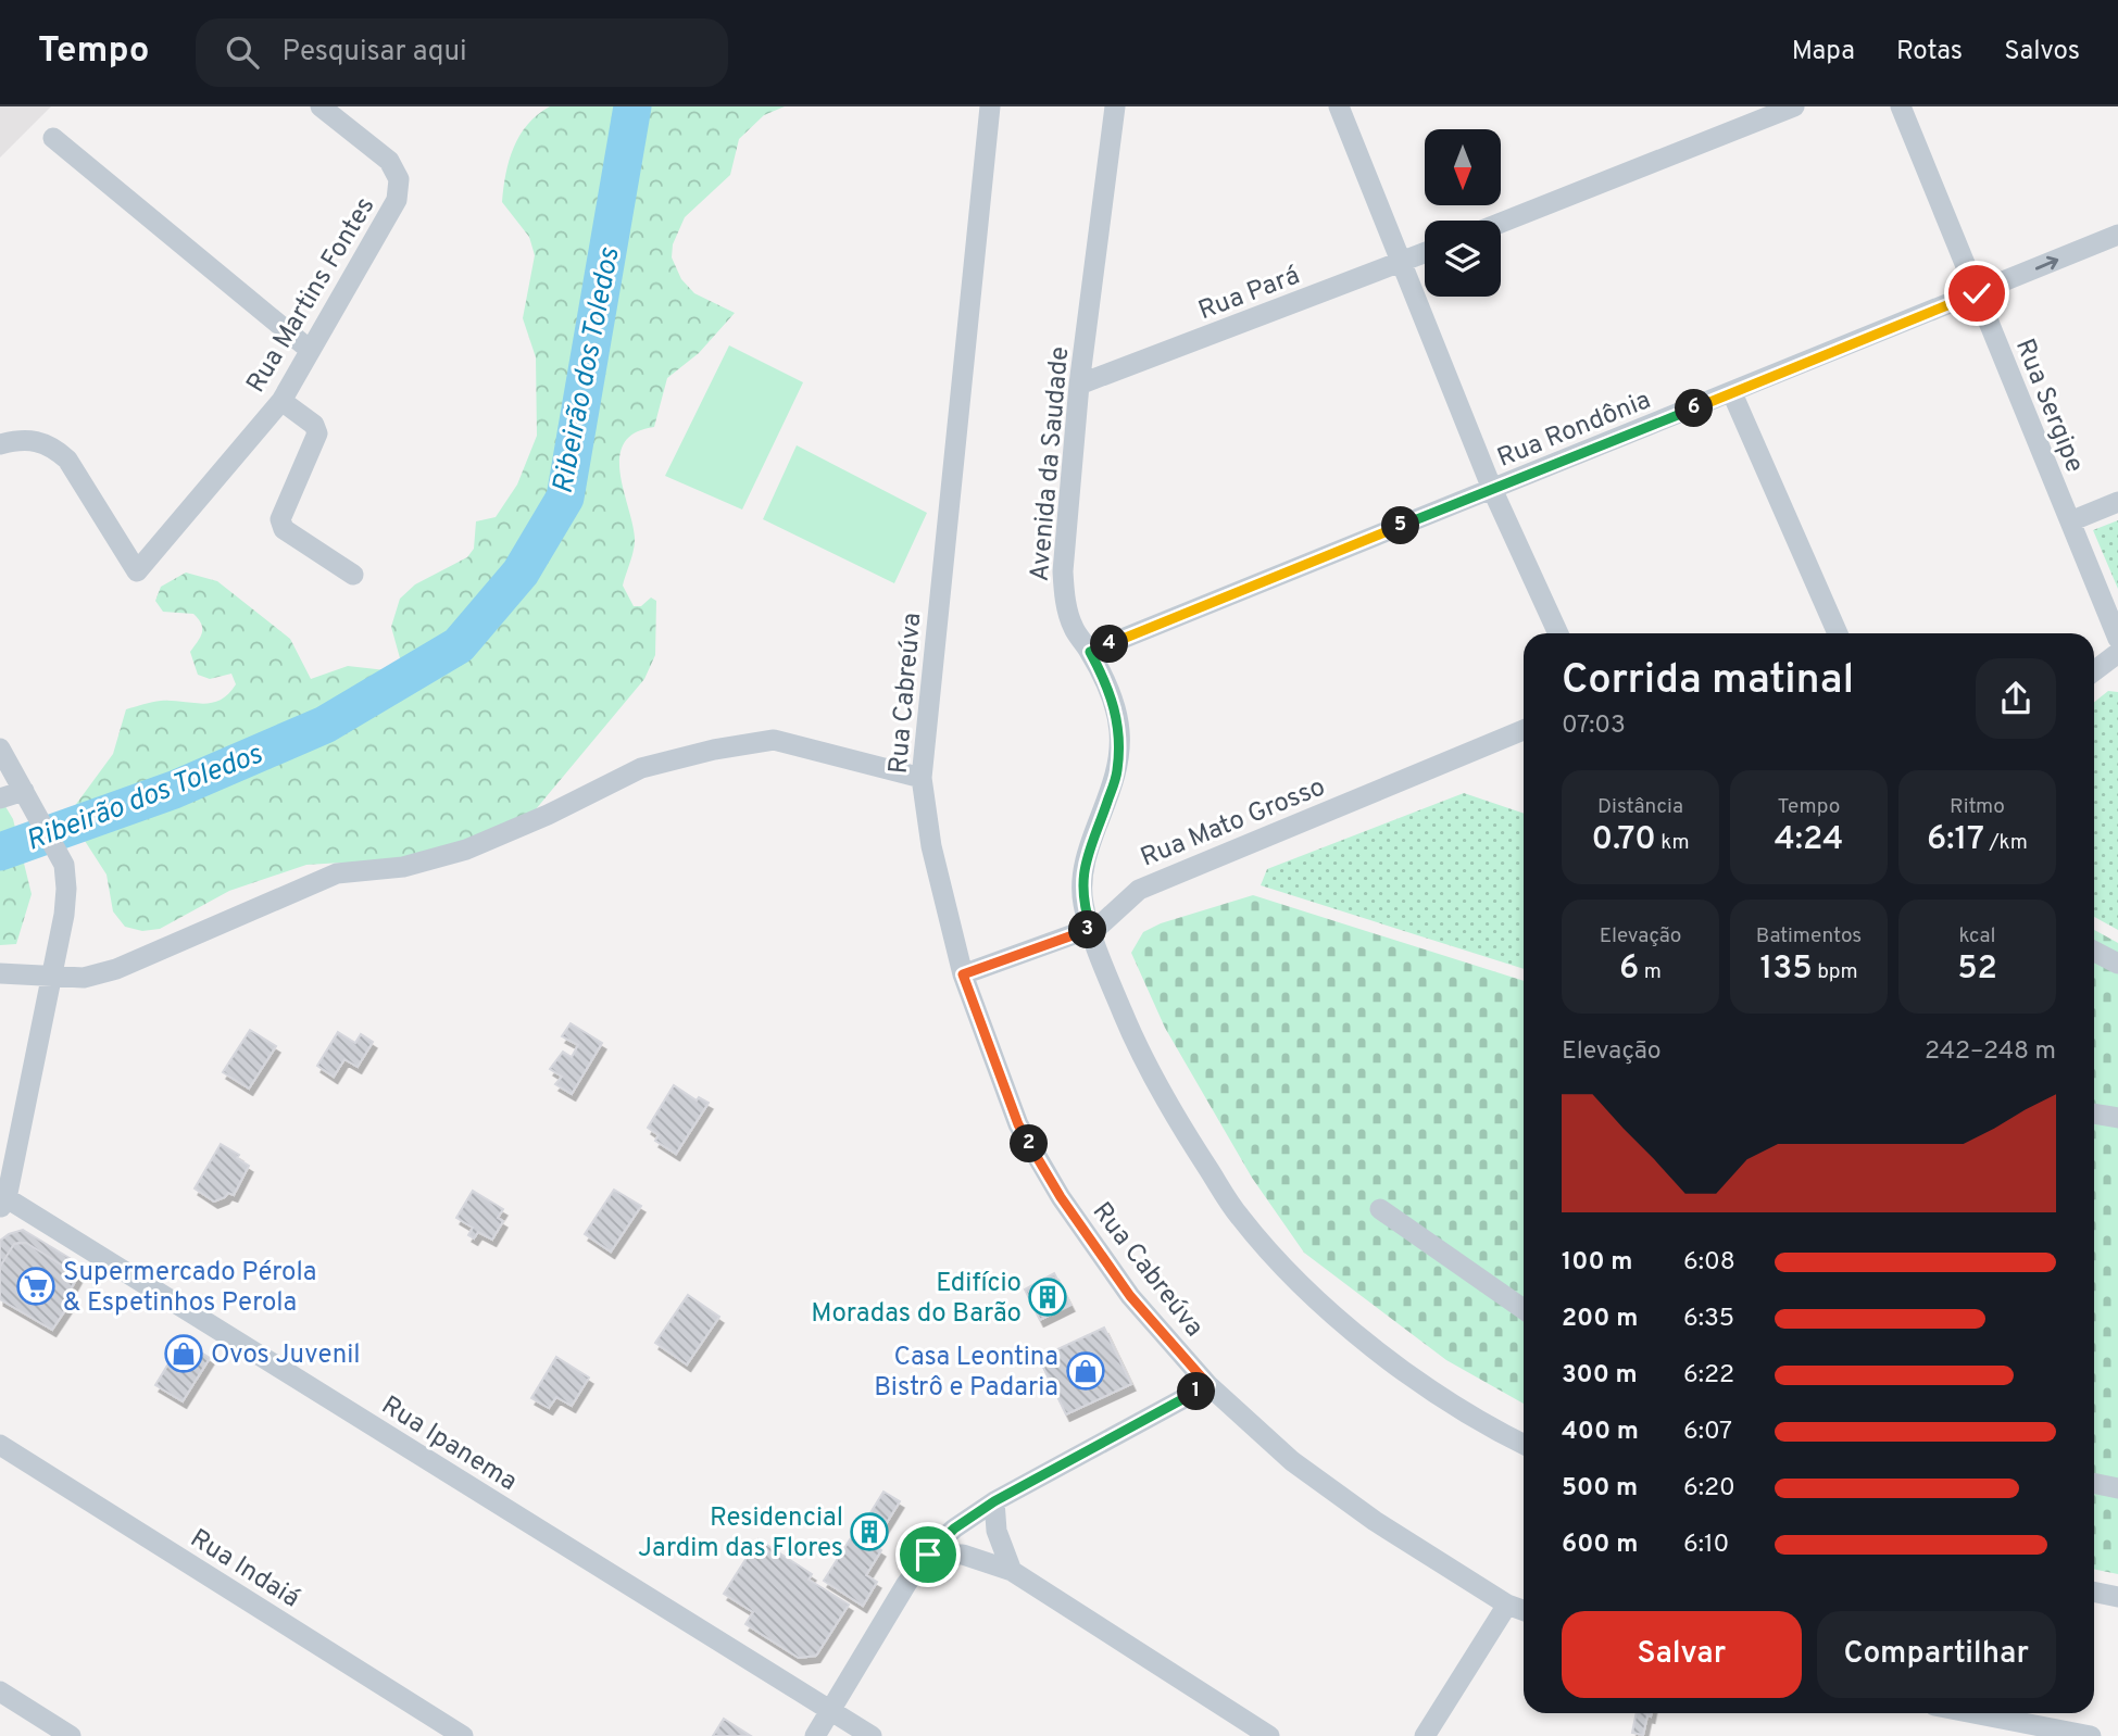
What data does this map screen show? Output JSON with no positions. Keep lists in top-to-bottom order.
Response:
{
  "streets": {
    "street": [
      "Rua Pará",
      "Rua Martins Fontes",
      "Rua Sergipe",
      "Rua Rondônia",
      "Avenida da Saudade",
      "Rua Cabreúva",
      "Rua Mato Grosso",
      "Rua Ipanema",
      "Rua Indaiá"
    ]
  },
  "crossings": [
    ["Rua Pará", "Avenida da Saudade"],
    ["Rua Sergipe", "Rua Rondônia"],
    ["Rua Rondônia", "Avenida da Saudade"],
    ["Avenida da Saudade", "Rua Mato Grosso"],
    ["Rua Cabreúva", "Rua Mato Grosso"]
  ],
  "water": ["Ribeirão dos Toledos"],
  "places": {
    "supermarket": ["Supermercado Pérola & Espetinhos Perola"],
    "building": ["Edifício Moradas do Barão", "Residencial Jardim das Flores"],
    "shop": ["Ovos Juvenil", "Casa Leontina Bistrô e Padaria"]
  },
  "north": "bottom",
  "page": {
    "header": "Tempo",
    "search": "Pesquisar aqui",
    "nav": ["Mapa", "Rotas", "Salvos"],
    "pins": [
      "6",
      "5",
      "4",
      "3",
      "2",
      "1"
    ],
    "heading": ["Corrida matinal", "07:03"],
    "stats": [
      ["Distância", "0.70 km"],
      ["Tempo", "4:24"],
      ["Ritmo", "6:17 /km"],
      ["Elevação", "6 m"],
      ["Batimentos", "135 bpm"],
      ["kcal", "52"]
    ],
    "chart": ["Elevação", "242–248 m"],
    "list": [
      {
        "name": "100 m",
        "note": "6:08"
      },
      {
        "name": "200 m",
        "note": "6:35"
      },
      {
        "name": "300 m",
        "note": "6:22"
      },
      {
        "name": "400 m",
        "note": "6:07"
      },
      {
        "name": "500 m",
        "note": "6:20"
      },
      {
        "name": "600 m",
        "note": "6:10"
      }
    ],
    "buttons": ["Salvar", "Compartilhar"]
  }
}
